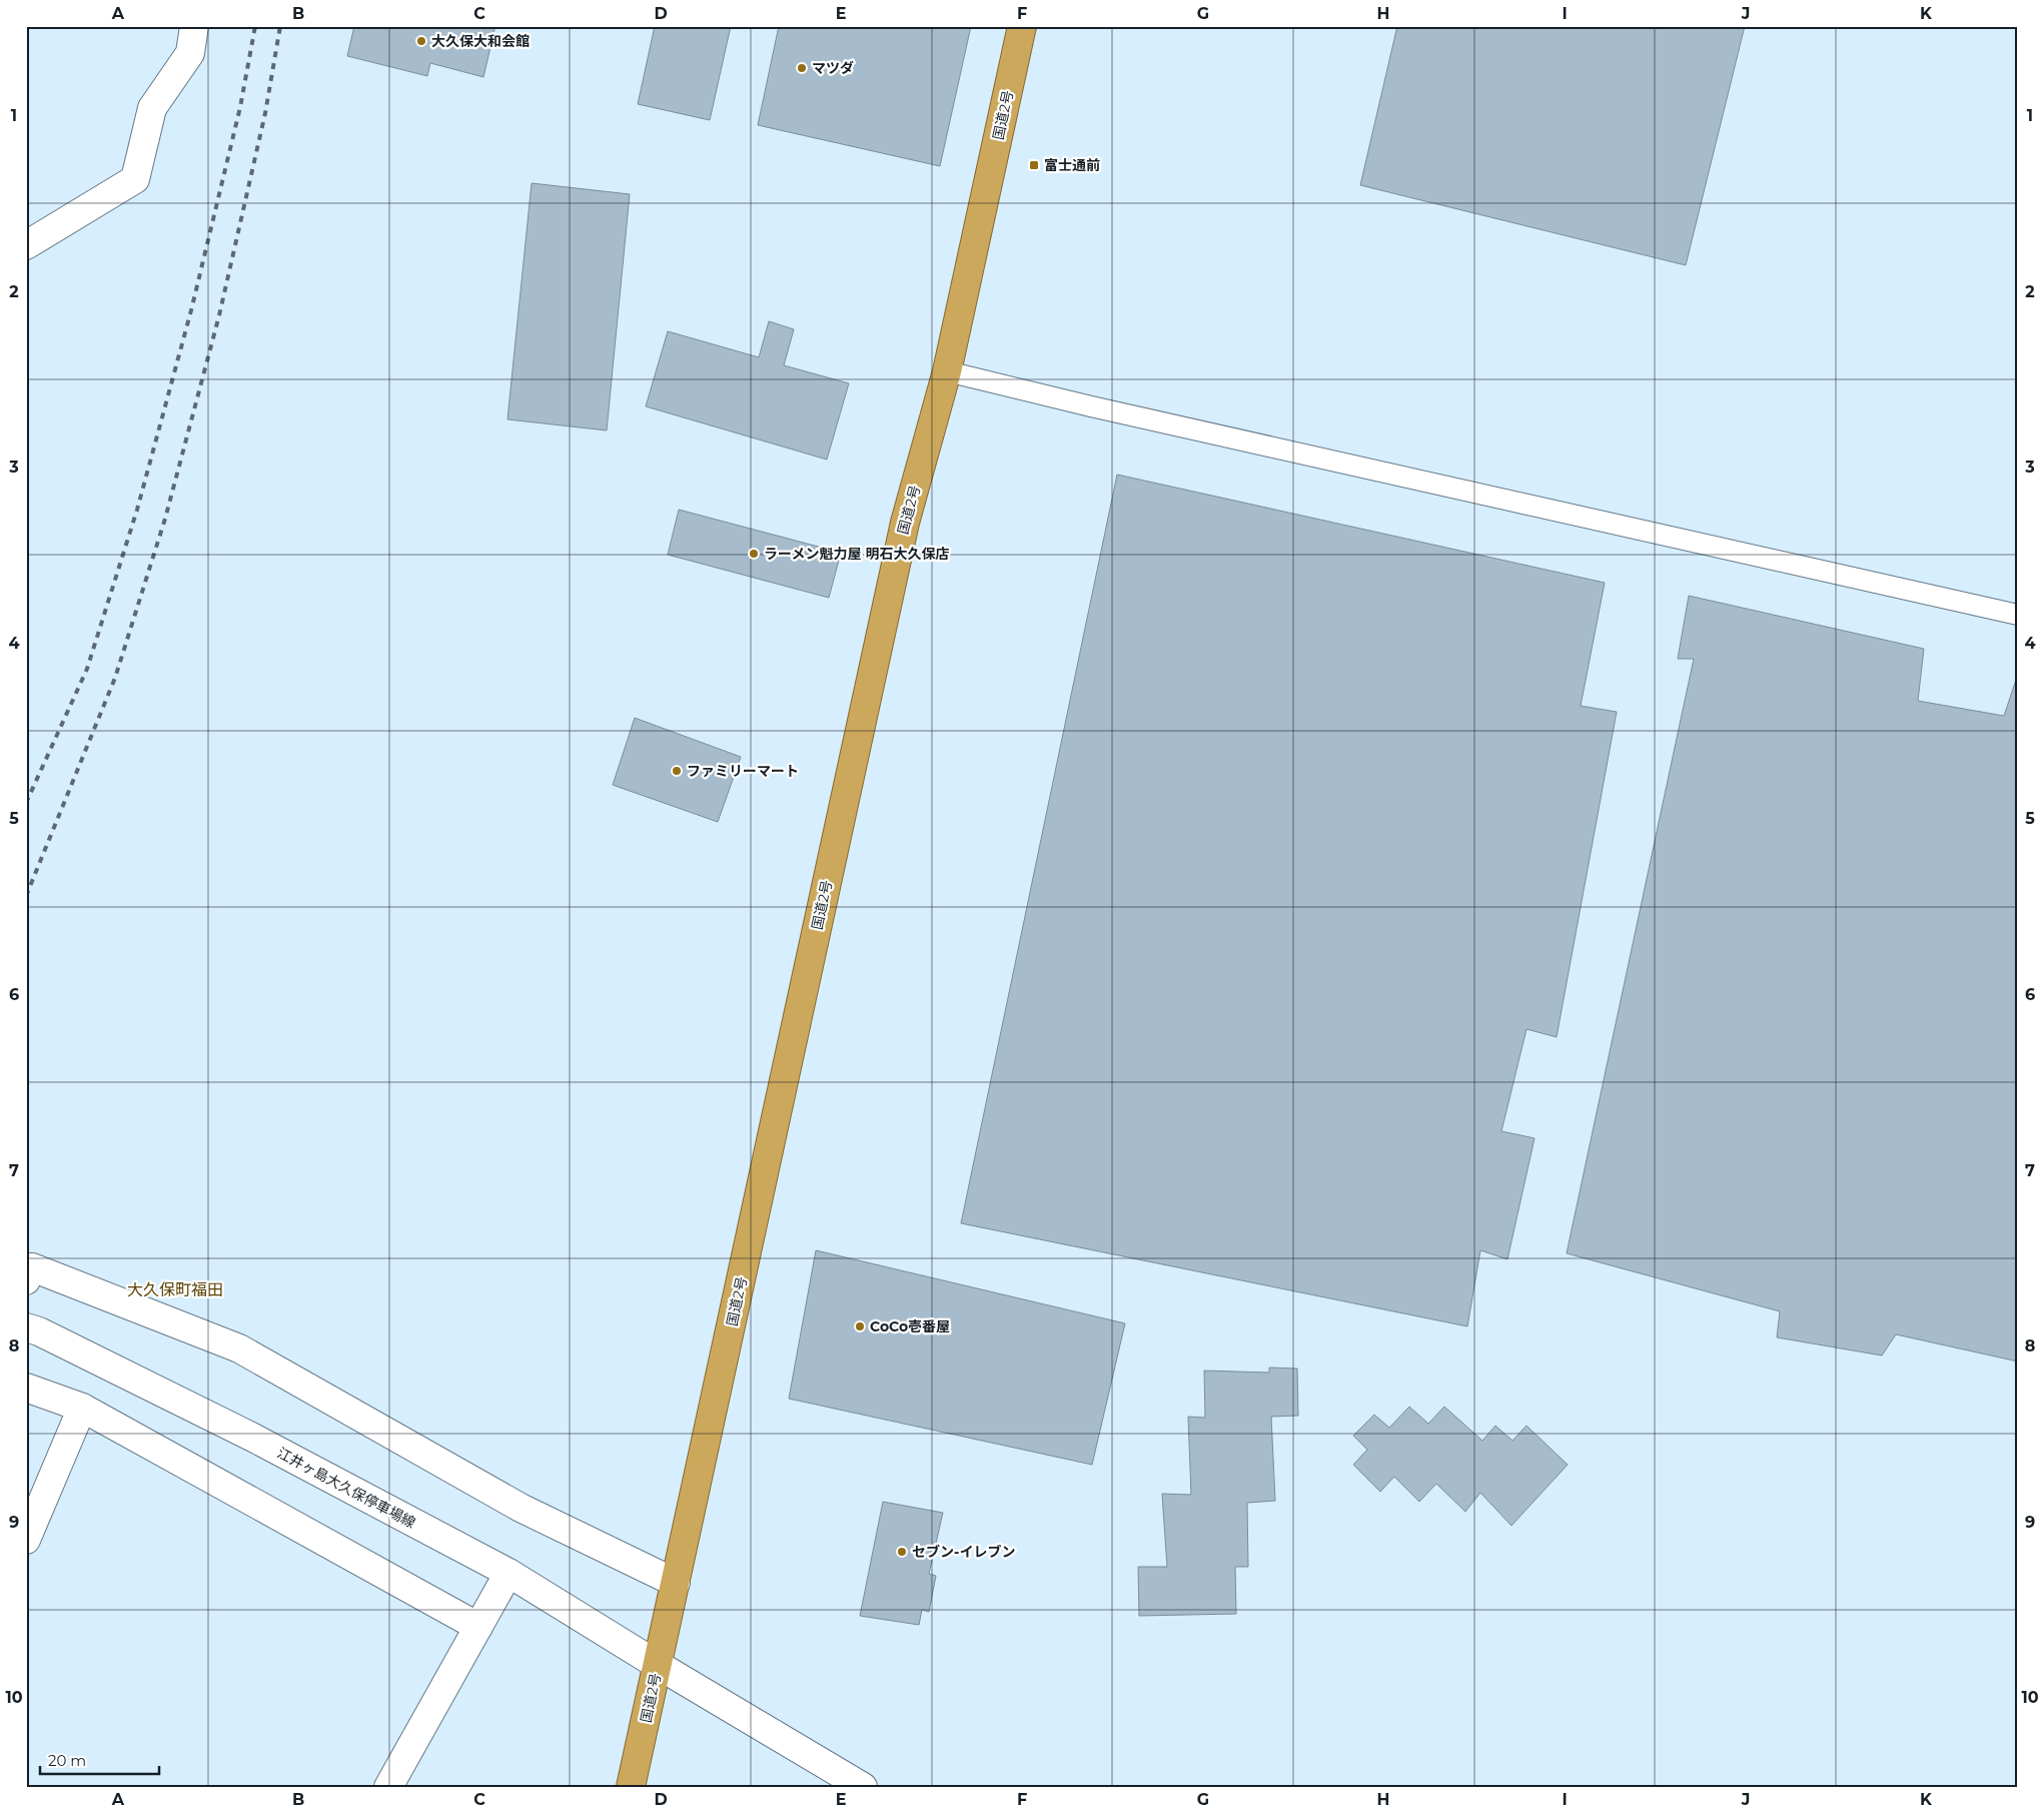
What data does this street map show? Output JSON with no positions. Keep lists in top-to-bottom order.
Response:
{
  "streets": {
    "highway": ["国道2号"],
    "street": ["江井ヶ島大久保停車場線"]
  },
  "crossings": [
    ["国道2号", "江井ヶ島大久保停車場線"]
  ],
  "districts": ["大久保町福田"],
  "places": {
    "other": [
      "大久保大和会館",
      "マツダ",
      "ラーメン魁力屋 明石大久保店",
      "ファミリーマート",
      "CoCo壱番屋",
      "セブン-イレブン"
    ],
    "transit": ["富士通前"]
  },
  "scale_bar": "20 m",
  "grid": {
    "columns": [
      "A",
      "B",
      "C",
      "D",
      "E",
      "F",
      "G",
      "H",
      "I",
      "J",
      "K"
    ],
    "rows": [
      "1",
      "2",
      "3",
      "4",
      "5",
      "6",
      "7",
      "8",
      "9",
      "10"
    ]
  }
}
